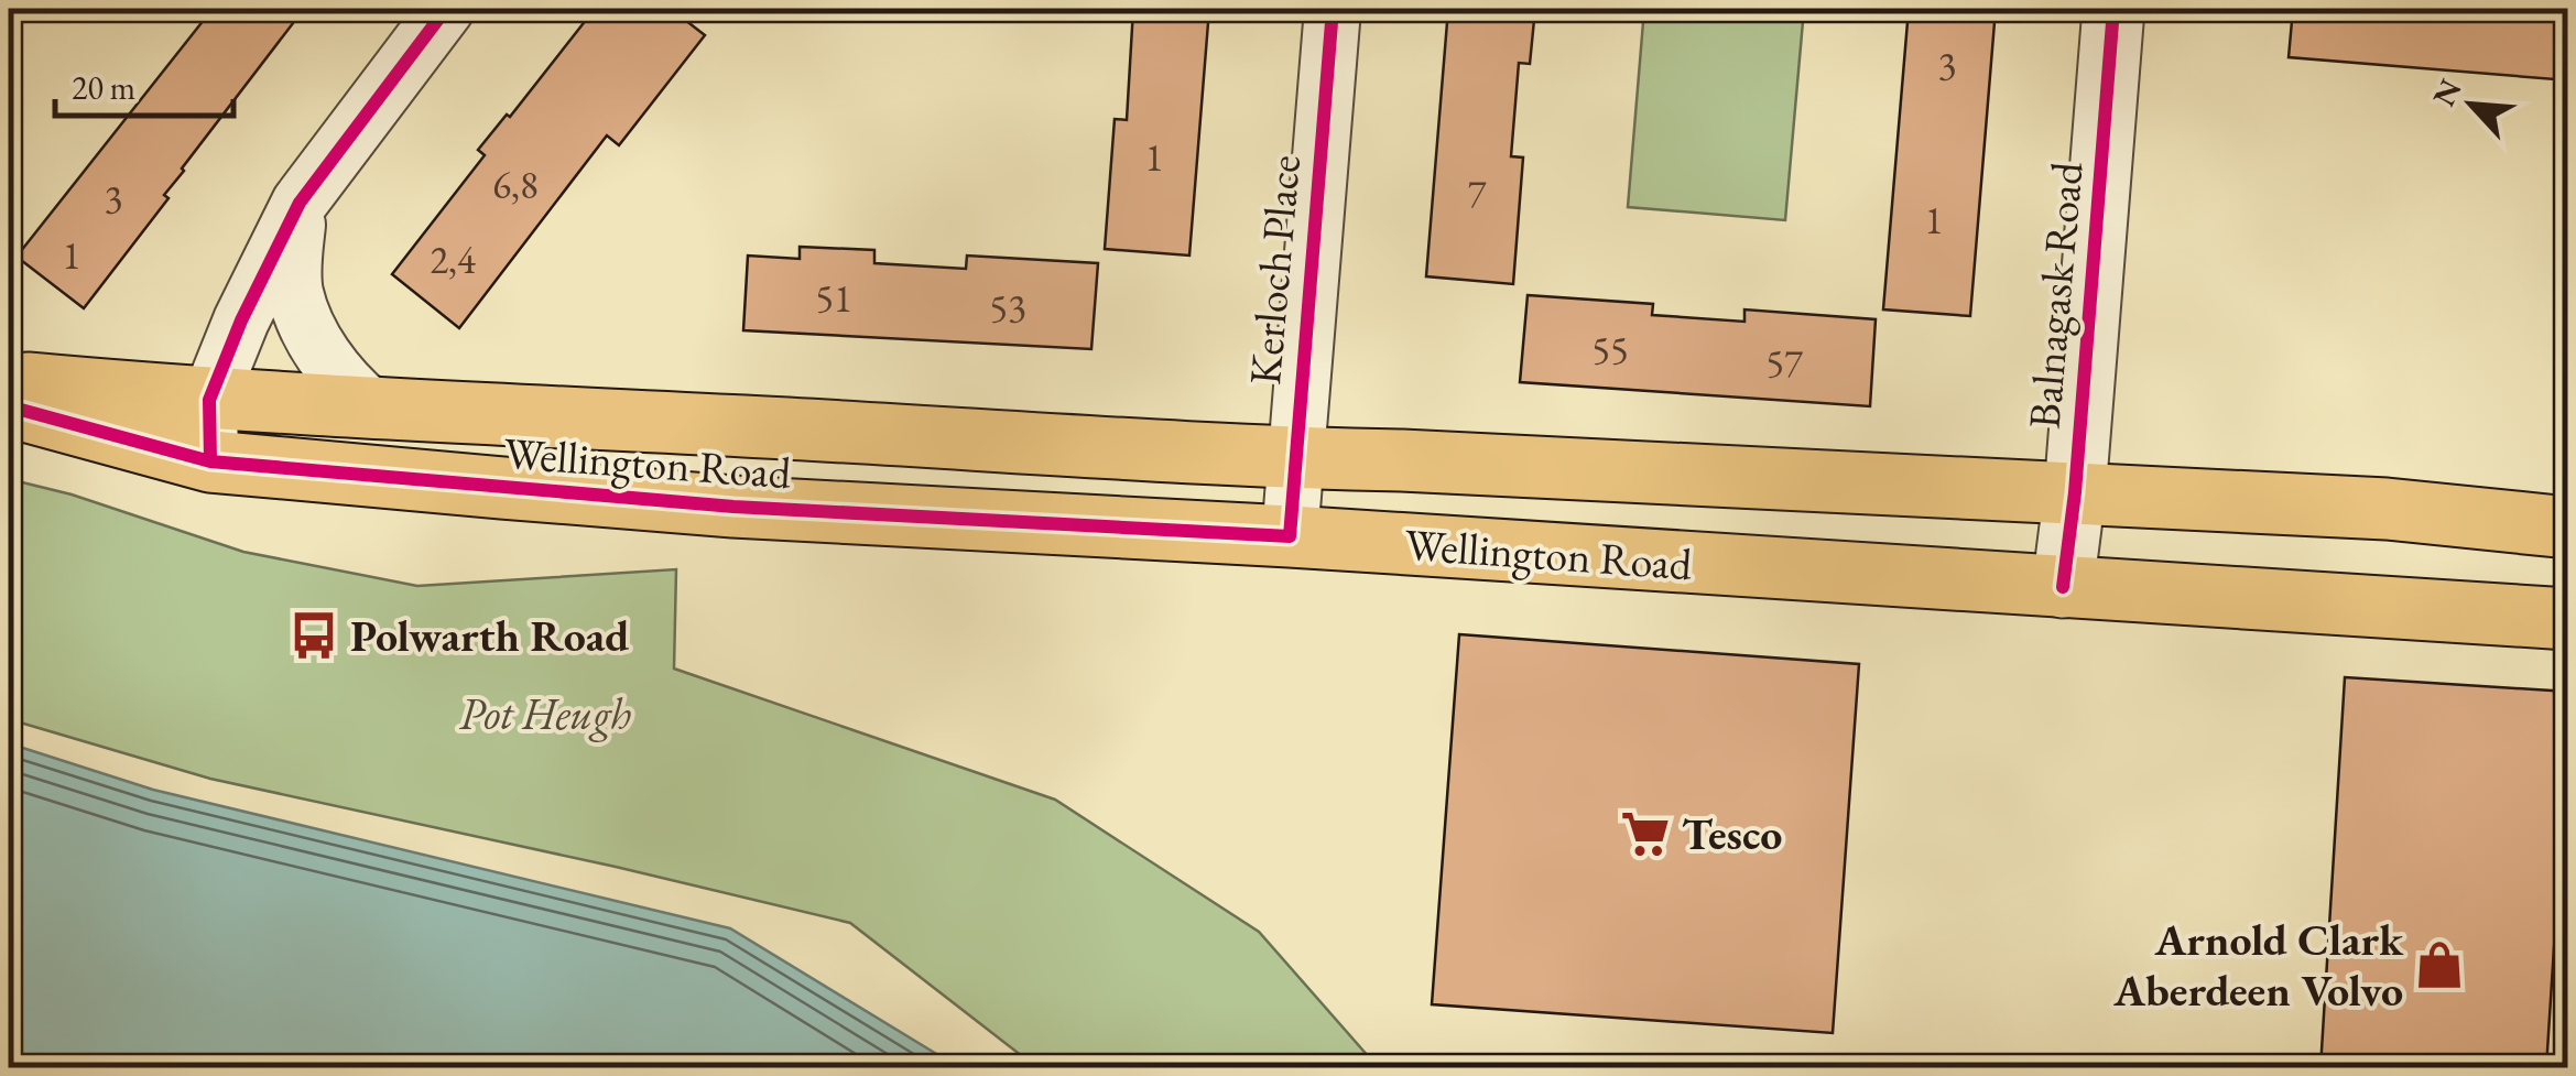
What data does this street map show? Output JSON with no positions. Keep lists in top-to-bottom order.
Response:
{
  "streets": {
    "main road": ["Wellington Road"],
    "street": ["Kerloch Place", "Balnagask Road"]
  },
  "crossings": [
    ["Kerloch Place", "Wellington Road"],
    ["Balnagask Road", "Wellington Road"]
  ],
  "parks": ["Pot Heugh"],
  "places": {
    "bus stop": ["Polwarth Road"],
    "supermarket": ["Tesco"],
    "shop": ["Arnold Clark Aberdeen Volvo"]
  },
  "house_numbers": [
    "3",
    "1",
    "6,8",
    "7",
    "3",
    "1",
    "1",
    "2,4",
    "51",
    "53",
    "55",
    "57"
  ],
  "scale_bar": "20 m",
  "north": "top left"
}
